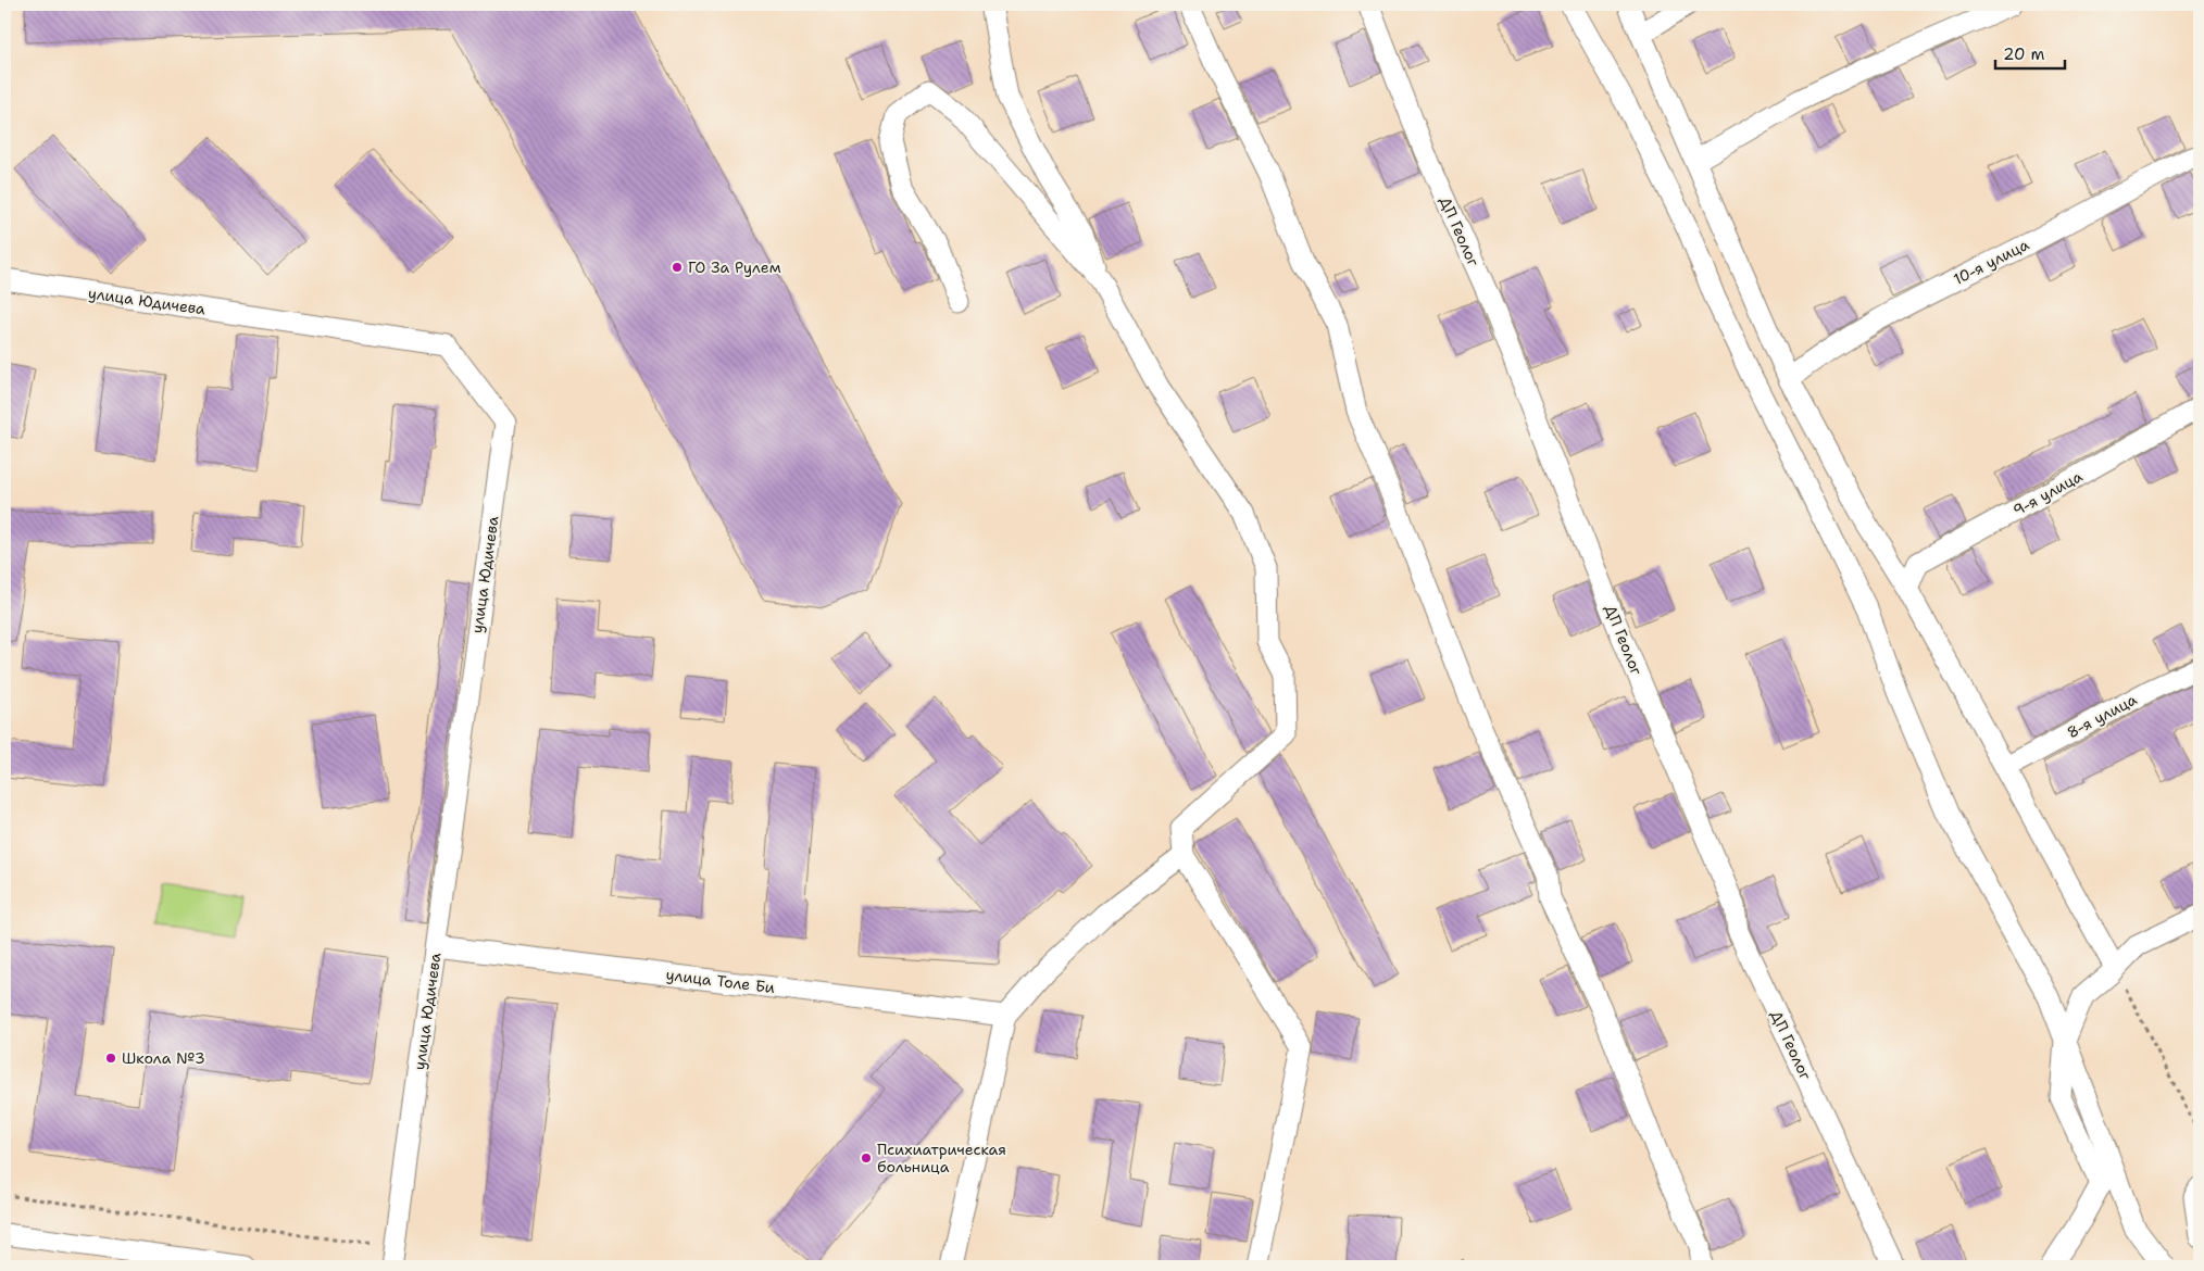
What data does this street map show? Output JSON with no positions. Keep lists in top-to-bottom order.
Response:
{
  "streets": {
    "street": [
      "ДП Геолог",
      "10-я улица",
      "улица Юдичева",
      "9-я улица",
      "8-я улица",
      "улица Толе Би"
    ]
  },
  "crossings": [
    ["улица Юдичева", "улица Толе Би"]
  ],
  "places": ["ГО За Рулем", "Школа №3", "Психиатрическая больница"],
  "scale_bar": "20 m"
}
